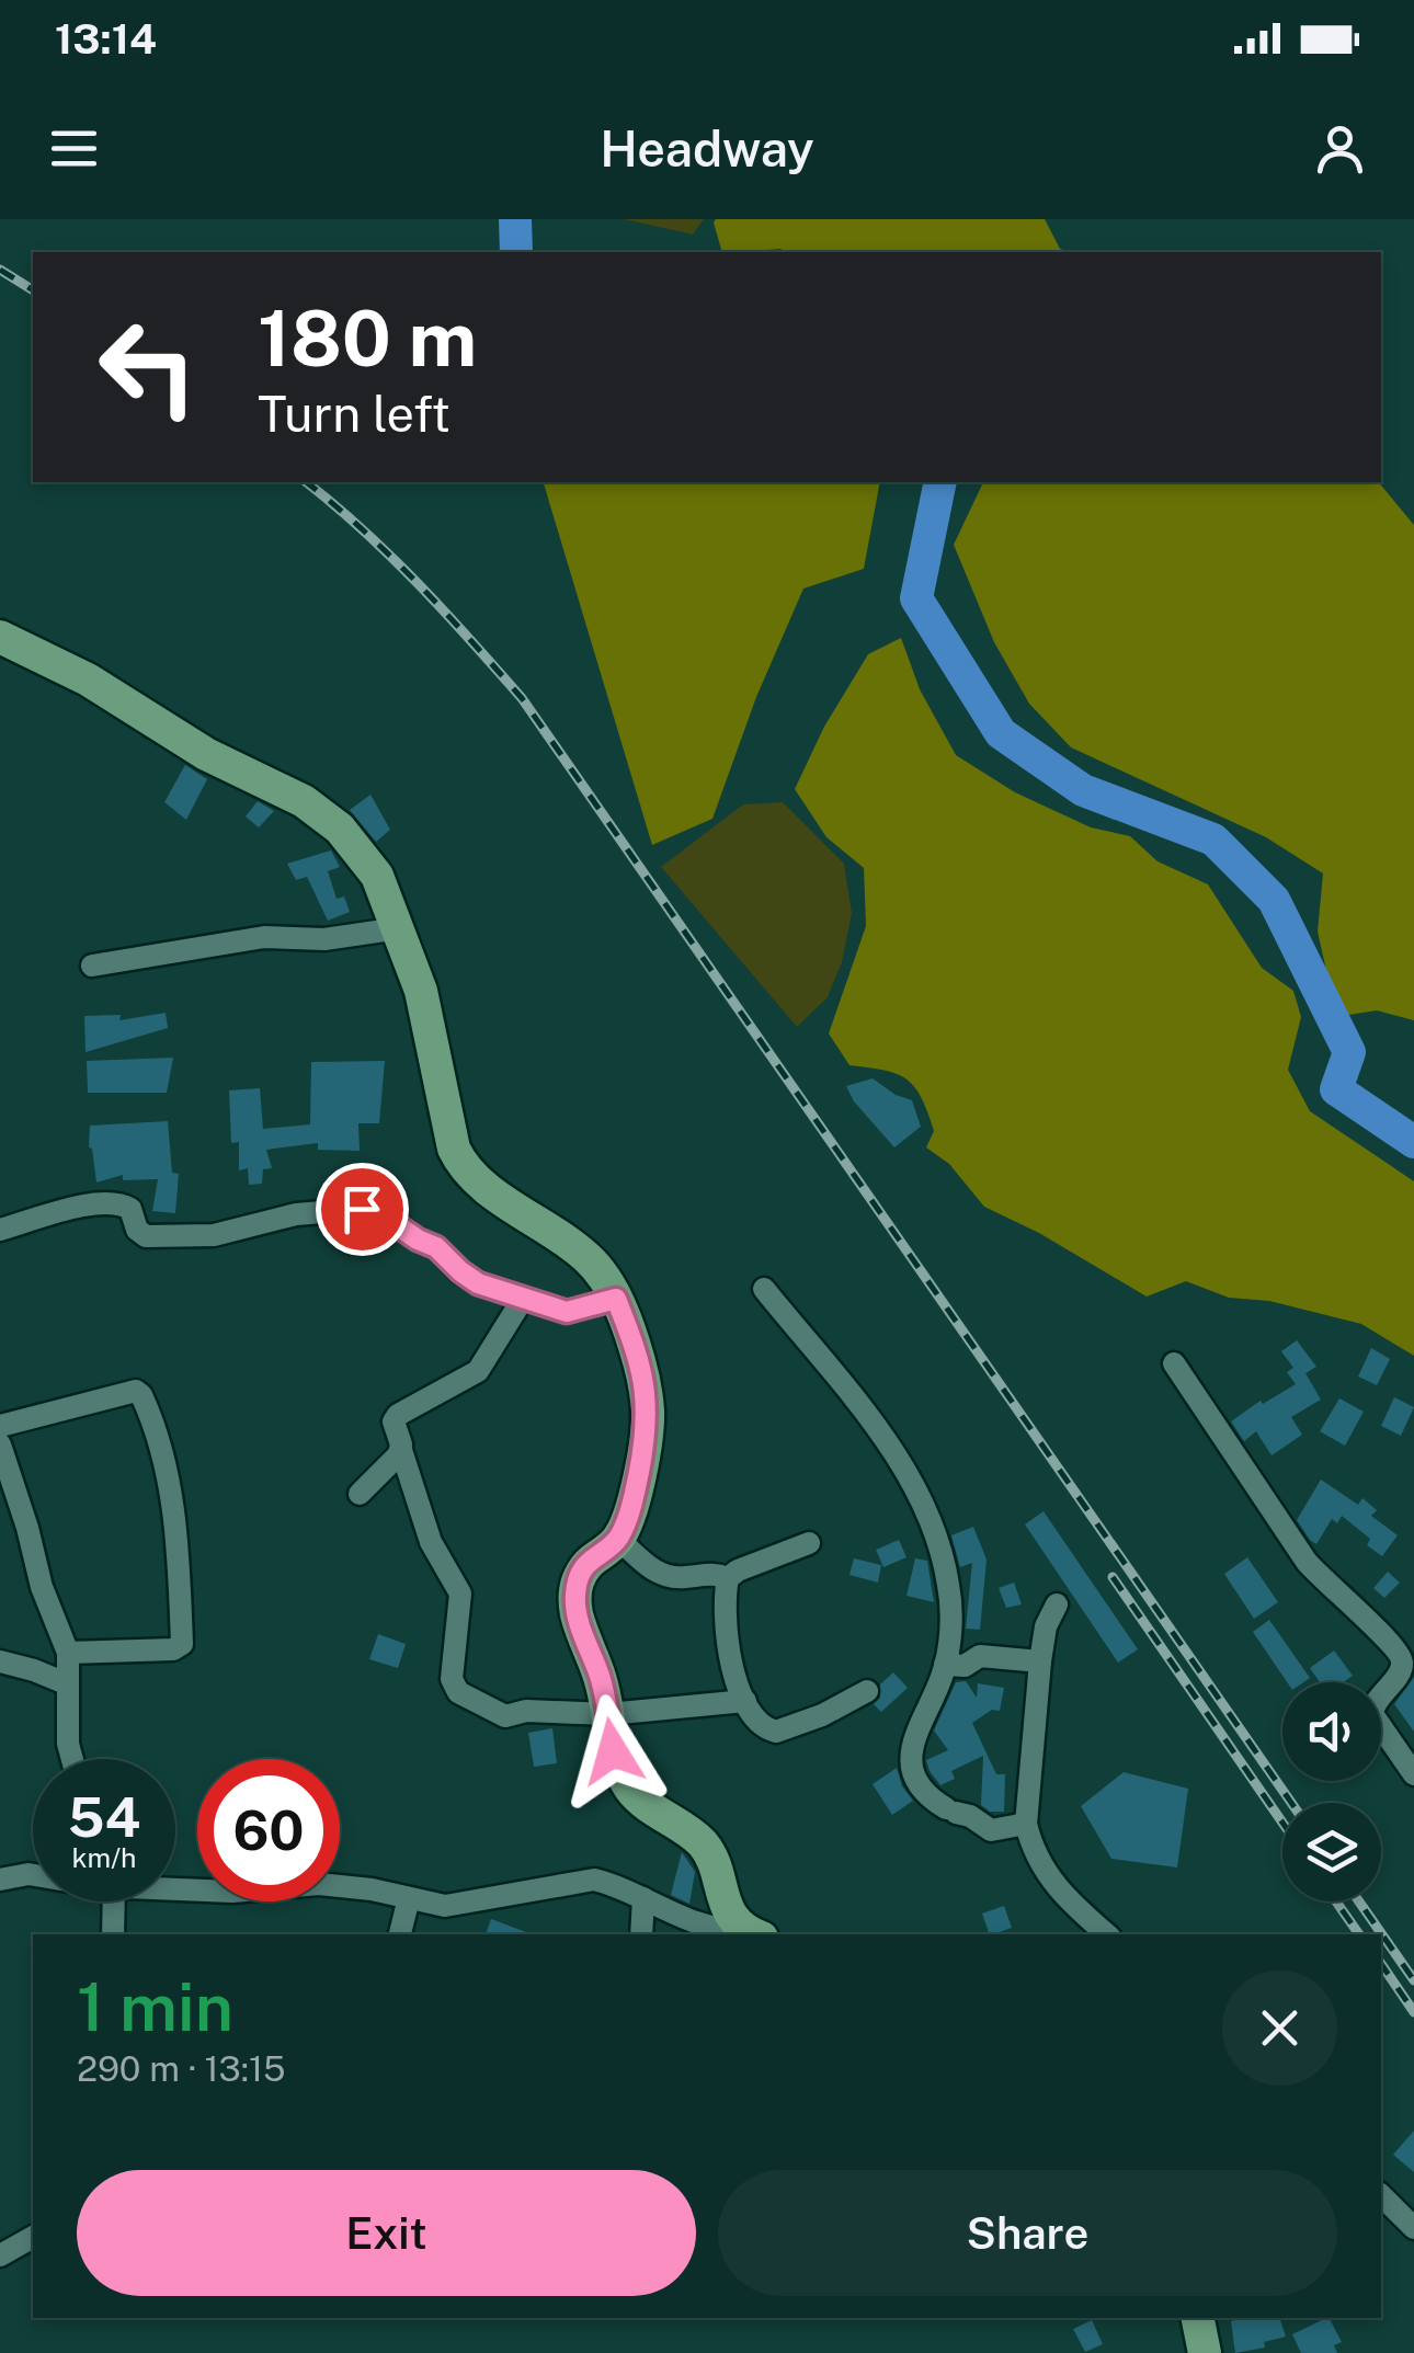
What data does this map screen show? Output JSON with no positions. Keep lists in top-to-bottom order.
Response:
{
  "page": {
    "status": "13:14",
    "header": "Headway",
    "turn": ["180 m", "Turn left"],
    "speed": "54 km/h",
    "limit": "60",
    "heading": ["1 min", "290 m · 13:15"],
    "buttons": ["Exit", "Share"]
  }
}
